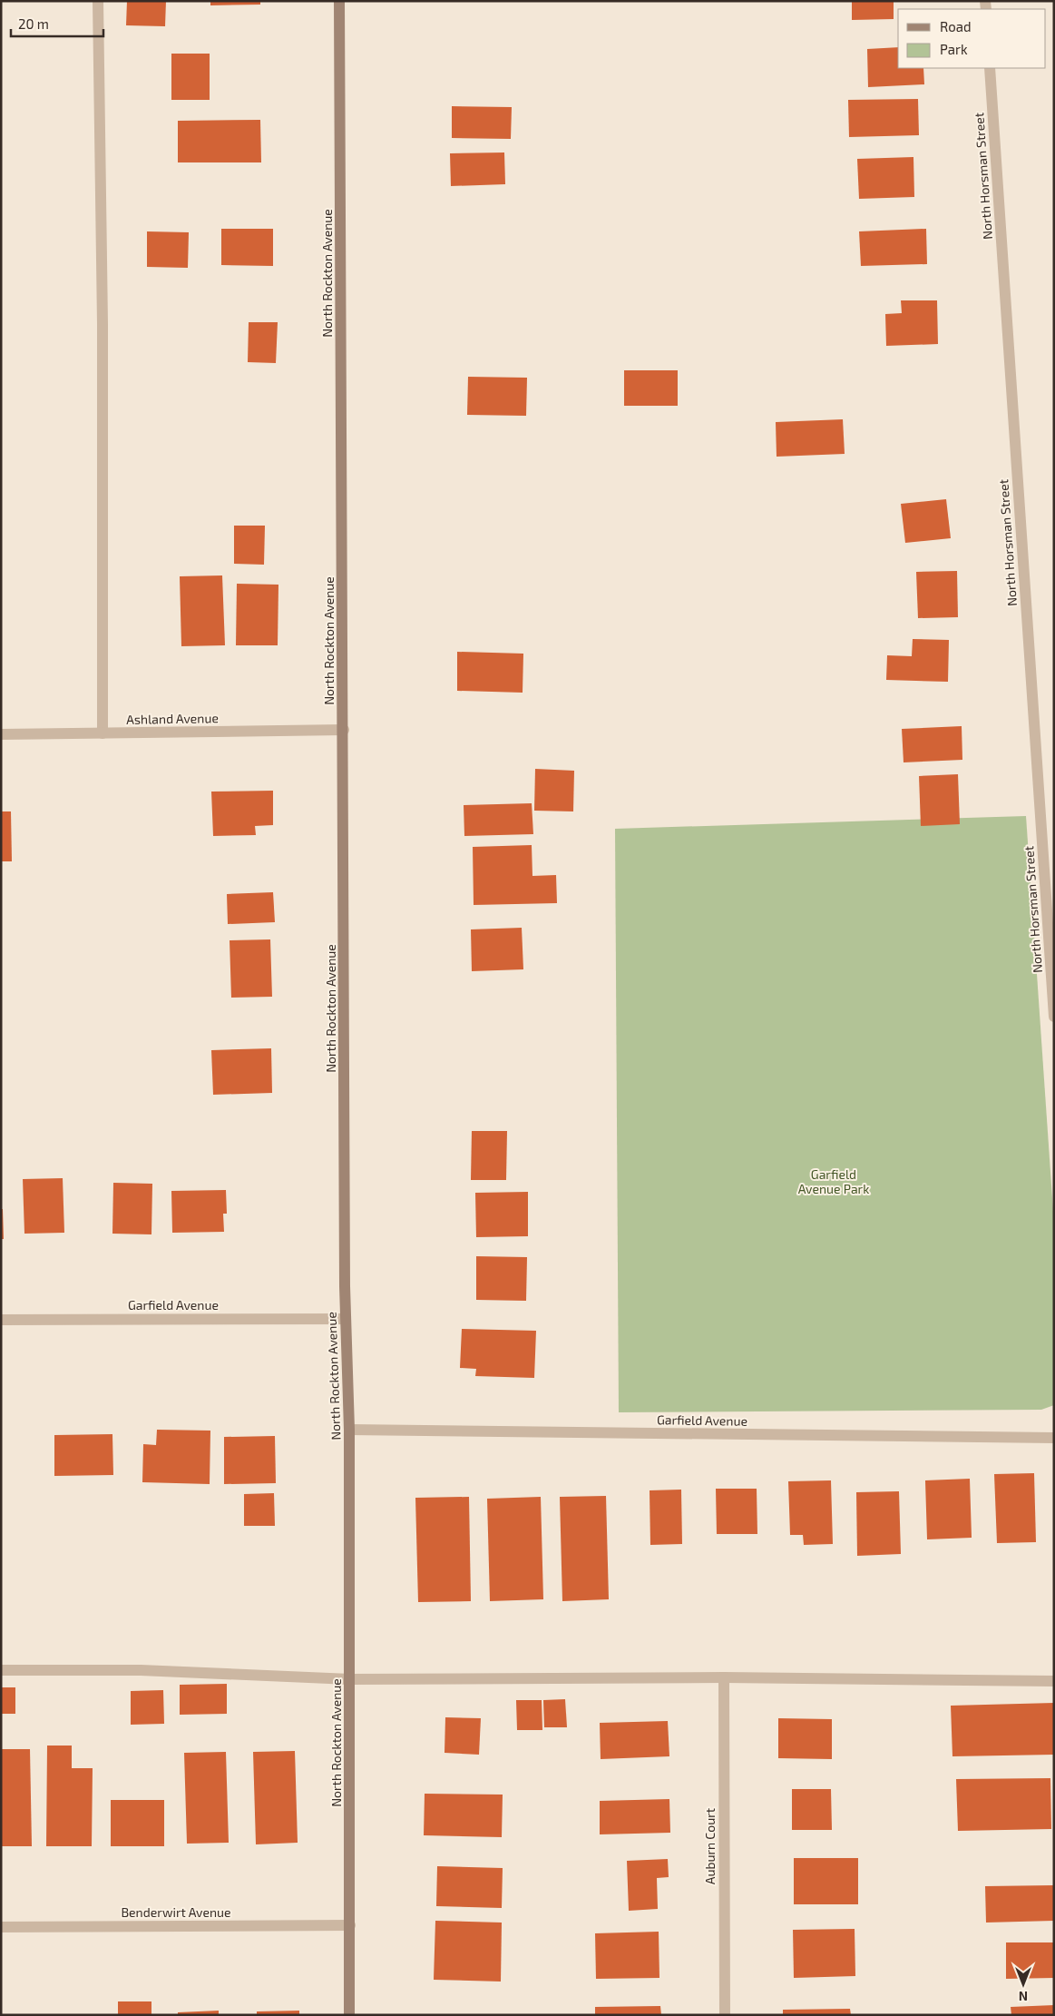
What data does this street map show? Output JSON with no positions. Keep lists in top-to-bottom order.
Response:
{
  "streets": {
    "main road": ["North Rockton Avenue"],
    "street": [
      "North Horsman Street",
      "Ashland Avenue",
      "Garfield Avenue",
      "Auburn Court",
      "Benderwirt Avenue"
    ]
  },
  "crossings": [
    ["North Rockton Avenue", "Ashland Avenue"],
    ["North Rockton Avenue", "Garfield Avenue"],
    ["North Rockton Avenue", "Benderwirt Avenue"]
  ],
  "parks": ["Garfield Avenue Park"],
  "legend": ["Road", "Park"],
  "scale_bar": "20 m",
  "north": "bottom"
}
